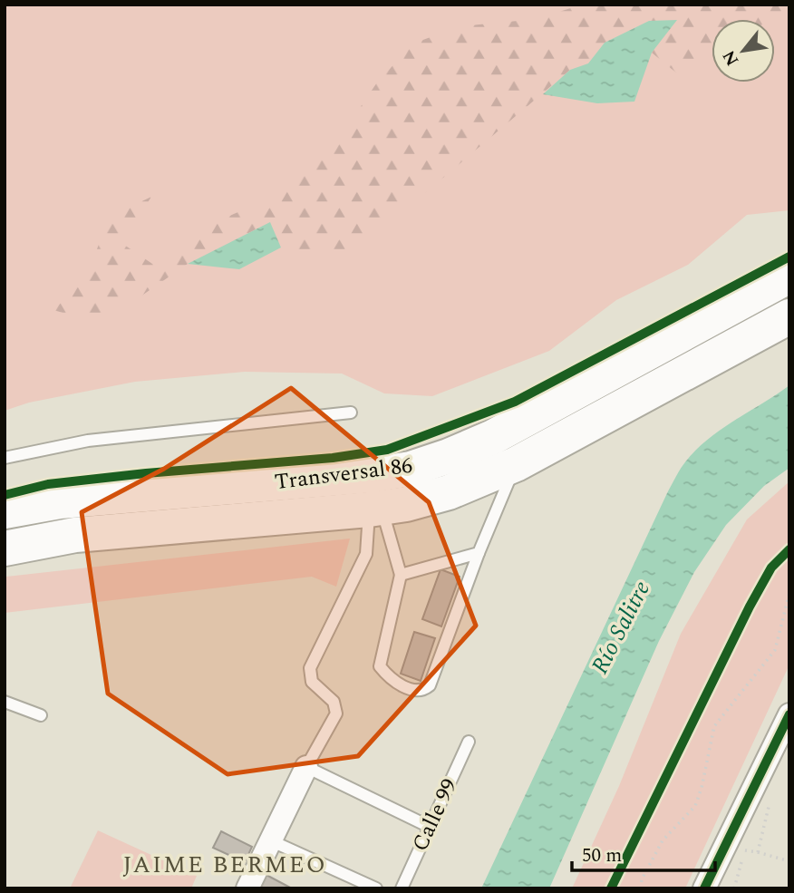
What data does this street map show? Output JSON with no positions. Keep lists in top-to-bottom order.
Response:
{
  "streets": {
    "main road": ["Transversal 86"],
    "lane": ["Calle 99"]
  },
  "districts": ["JAIME BERMEO"],
  "water": ["Río Salitre"],
  "scale_bar": "50 m",
  "north": "bottom left"
}
